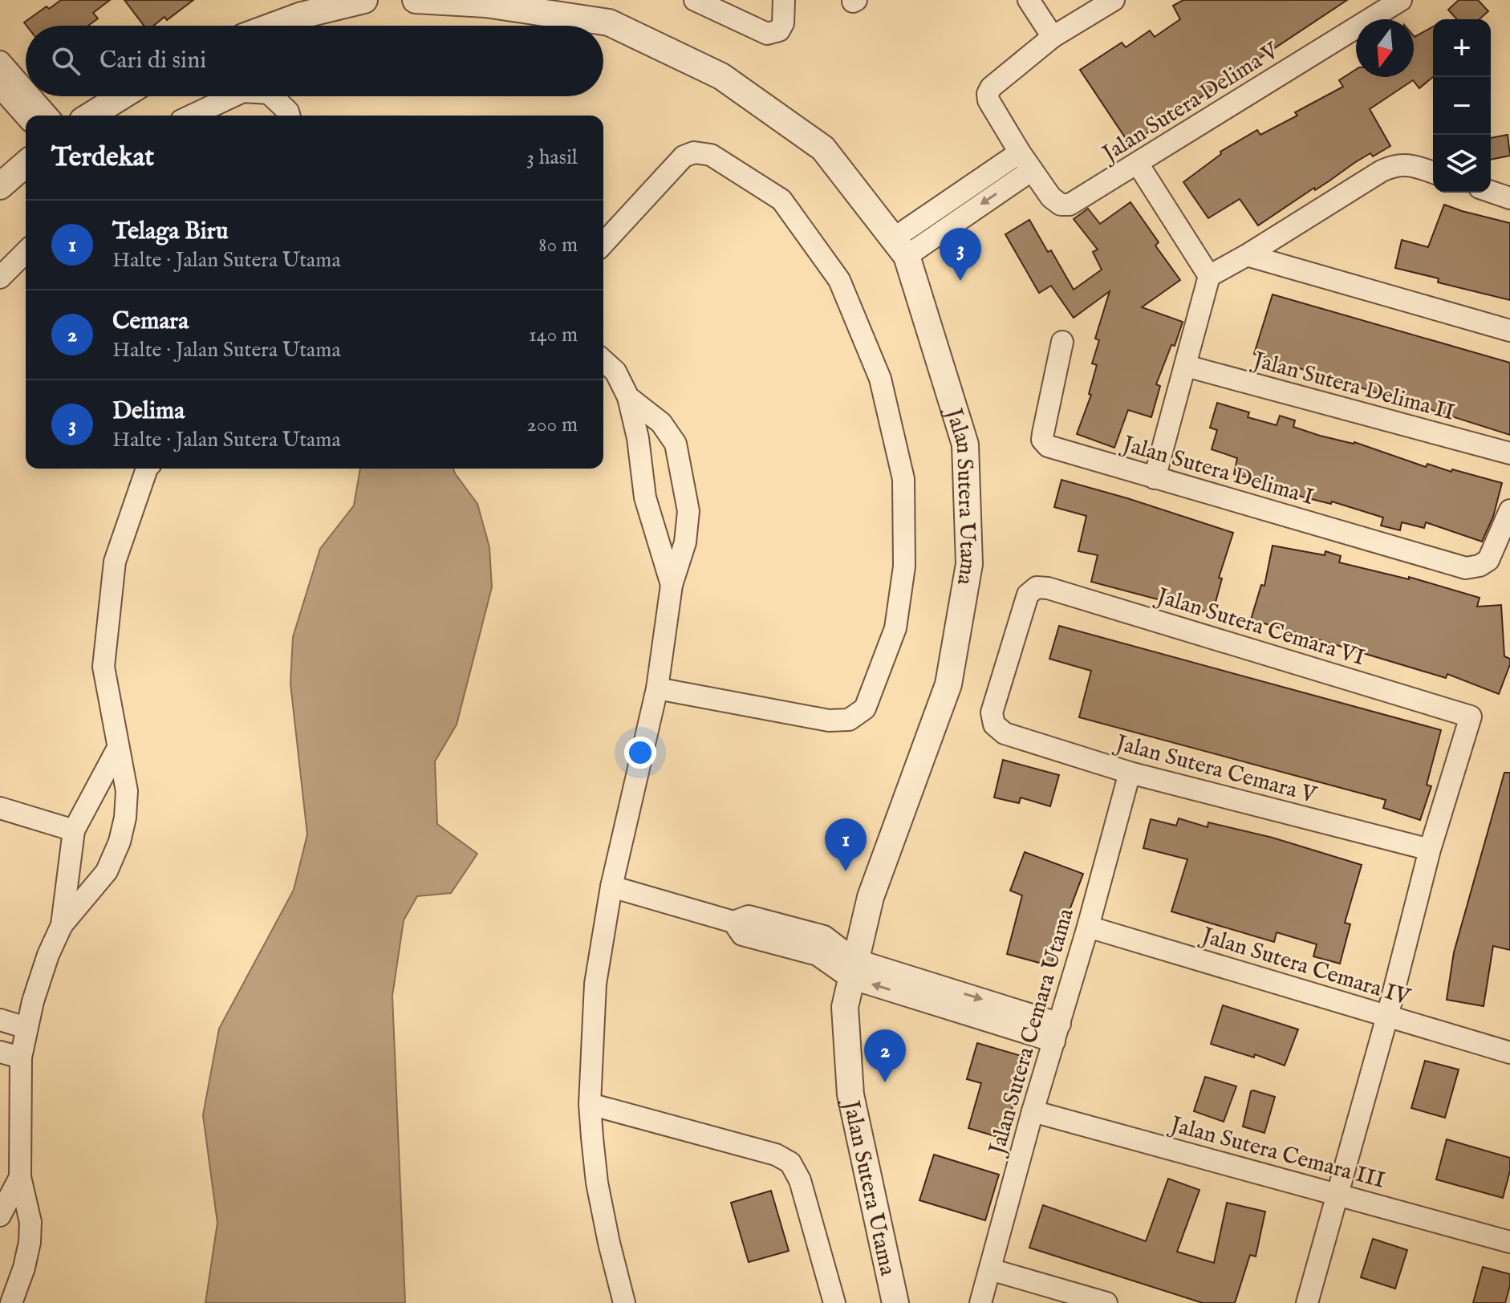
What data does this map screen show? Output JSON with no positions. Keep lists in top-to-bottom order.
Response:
{
  "streets": {
    "street": [
      "Jalan Sutera Delima V",
      "Jalan Sutera Delima II",
      "Jalan Sutera Delima I",
      "Jalan Sutera Utama",
      "Jalan Sutera Cemara VI",
      "Jalan Sutera Cemara V",
      "Jalan Sutera Cemara IV",
      "Jalan Sutera Cemara Utama",
      "Jalan Sutera Cemara III"
    ]
  },
  "crossings": [
    ["Jalan Sutera Cemara VI", "Jalan Sutera Cemara V"],
    ["Jalan Sutera Cemara V", "Jalan Sutera Cemara Utama"],
    ["Jalan Sutera Cemara IV", "Jalan Sutera Cemara Utama"],
    ["Jalan Sutera Cemara Utama", "Jalan Sutera Cemara III"]
  ],
  "north": "bottom",
  "page": {
    "map_buttons": ["+", "−"],
    "search": "Cari di sini",
    "heading": ["Terdekat", "3 hasil"],
    "list": [
      {
        "mark": "1",
        "name": "Telaga Biru",
        "note": "Halte · Jalan Sutera Utama",
        "value": "80 m"
      },
      {
        "mark": "2",
        "name": "Cemara",
        "note": "Halte · Jalan Sutera Utama",
        "value": "140 m"
      },
      {
        "mark": "3",
        "name": "Delima",
        "note": "Halte · Jalan Sutera Utama",
        "value": "200 m"
      }
    ],
    "pins": ["3", "1", "2"]
  }
}
